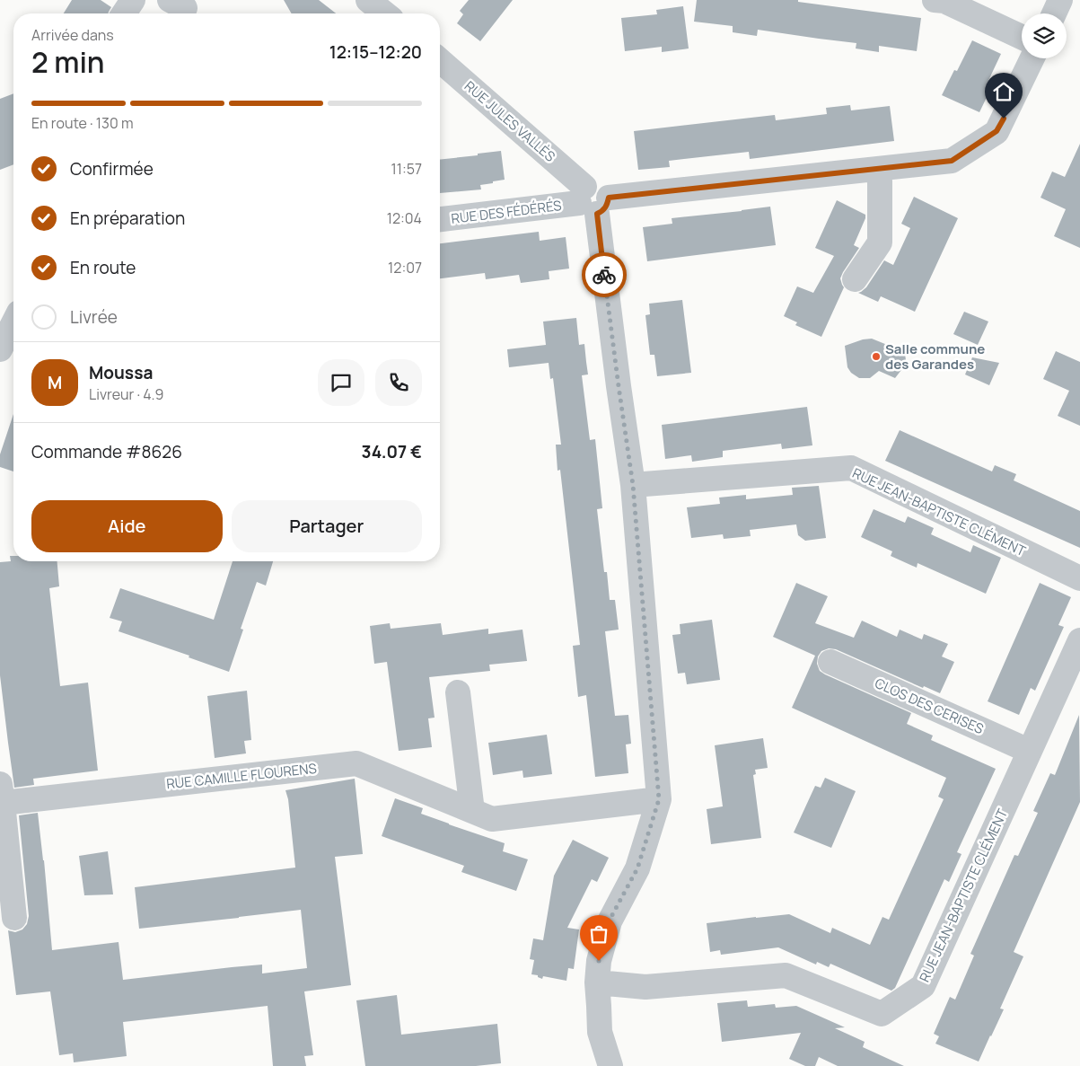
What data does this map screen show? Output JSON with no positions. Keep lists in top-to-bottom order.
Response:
{
  "streets": {
    "street": [
      "RUE JULES VALLÈS",
      "RUE DES FÉDÉRÉS",
      "RUE JEAN-BAPTISTE CLÉMENT",
      "CLOS DES CERISES",
      "RUE CAMILLE FLOURENS"
    ]
  },
  "crossings": [
    ["RUE JULES VALLÈS", "RUE DES FÉDÉRÉS"],
    ["RUE JEAN-BAPTISTE CLÉMENT", "CLOS DES CERISES"]
  ],
  "places": ["Salle commune des Garandes"],
  "page": {
    "heading": ["2 min", "Arrivée dans", "12:15–12:20"],
    "panel": [
      "Moussa",
      "Livreur · 4.9",
      "Commande #8626",
      "34.07 €"
    ],
    "bar": "En route · 130 m",
    "list": [
      ["Confirmée", "11:57"],
      ["En préparation", "12:04"],
      ["En route", "12:07"],
      "Livrée"
    ],
    "round": "M",
    "buttons": ["Aide", "Partager"]
  }
}
